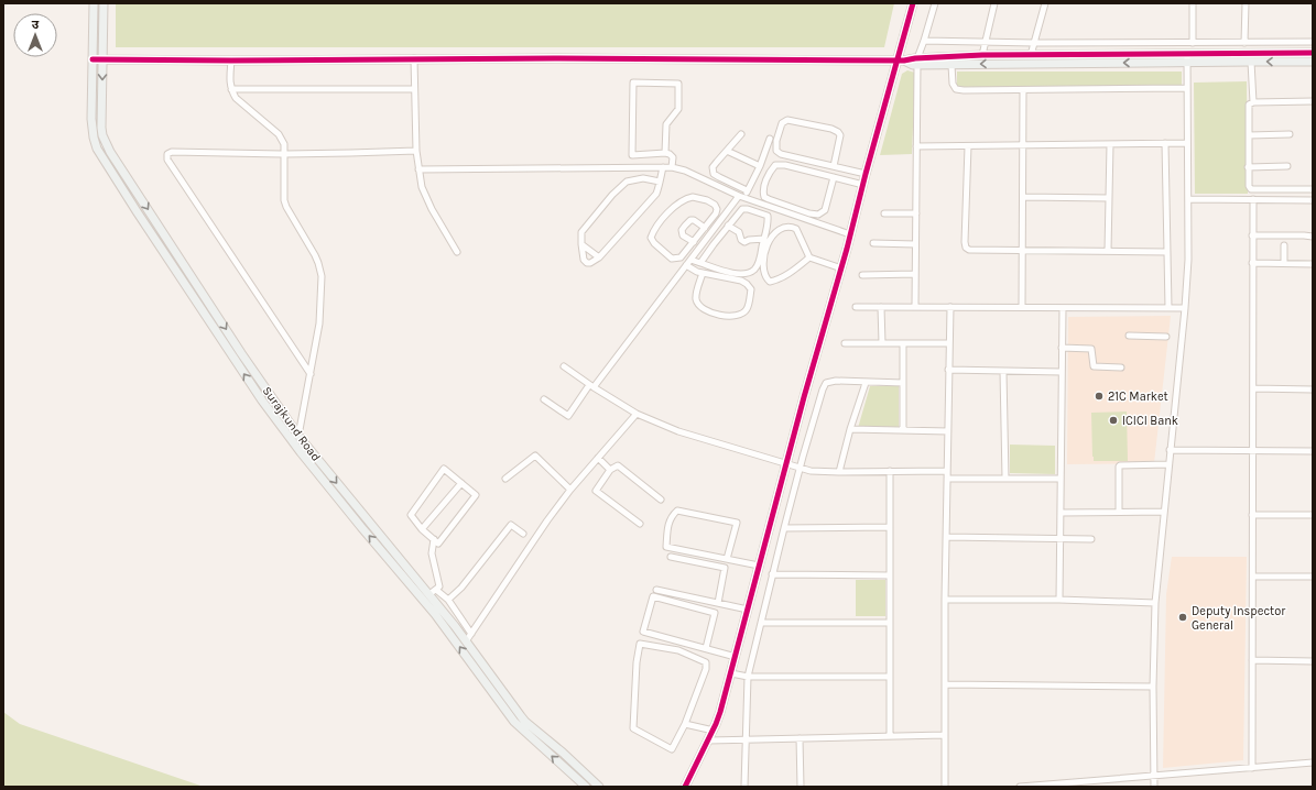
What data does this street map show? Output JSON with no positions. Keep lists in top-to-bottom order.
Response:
{
  "streets": {
    "street": ["Surajkund Road"]
  },
  "places": ["21C Market", "ICICI Bank", "Deputy Inspector General"],
  "north": "top"
}
